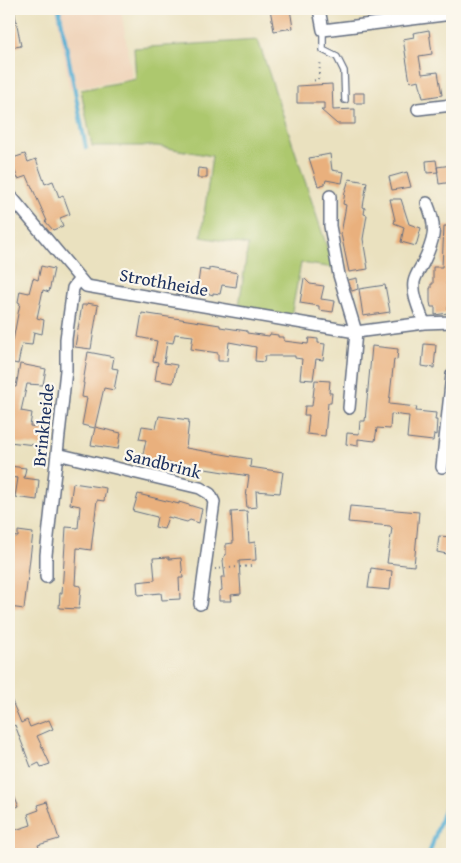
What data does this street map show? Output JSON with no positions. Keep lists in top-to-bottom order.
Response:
{
  "streets": {
    "street": ["Strothheide", "Brinkheide", "Sandbrink"]
  },
  "crossings": [
    ["Strothheide", "Brinkheide"],
    ["Brinkheide", "Sandbrink"]
  ]
}
